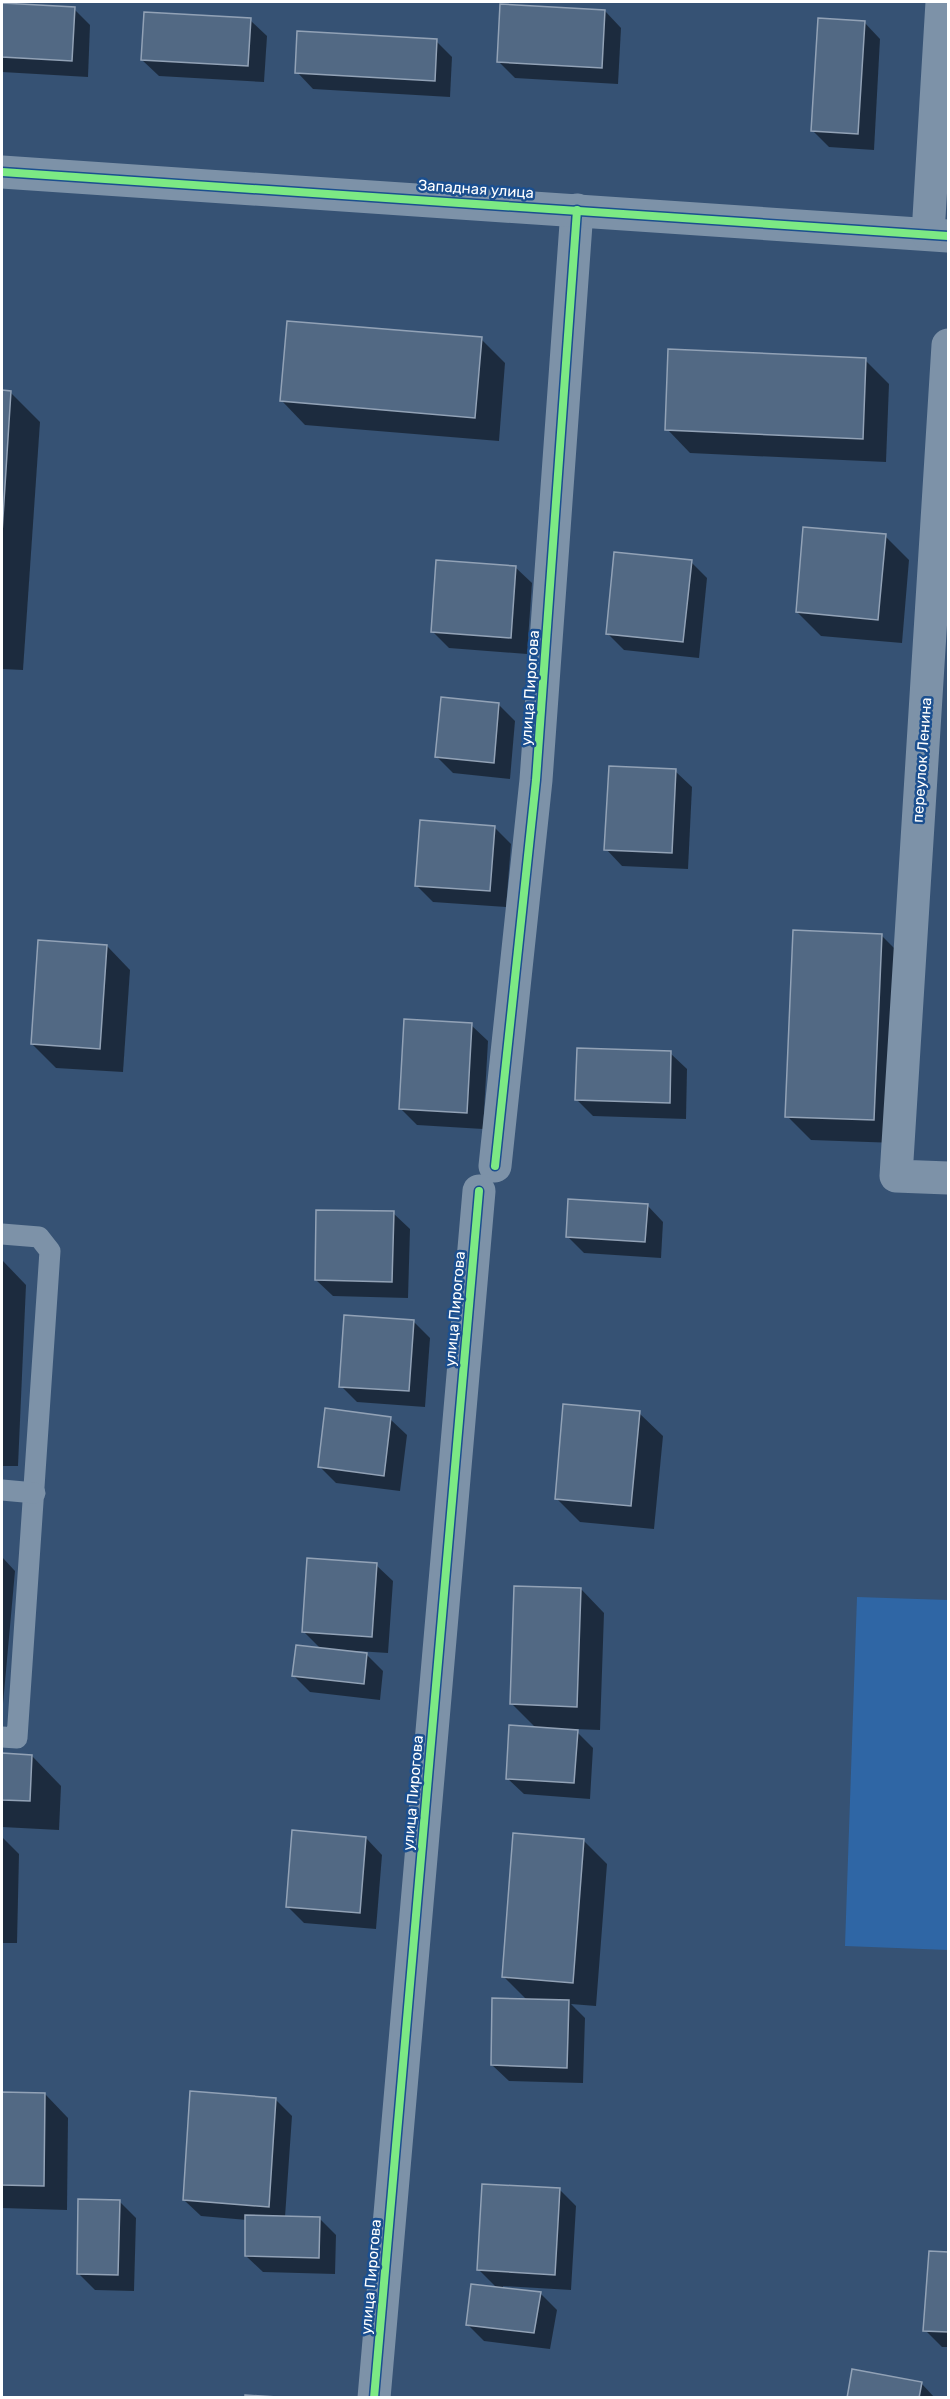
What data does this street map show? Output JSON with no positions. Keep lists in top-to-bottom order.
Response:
{
  "streets": {
    "street": ["Западная улица", "улица Пирогова", "переулок Ленина"]
  },
  "crossings": [
    ["Западная улица", "улица Пирогова"]
  ]
}
